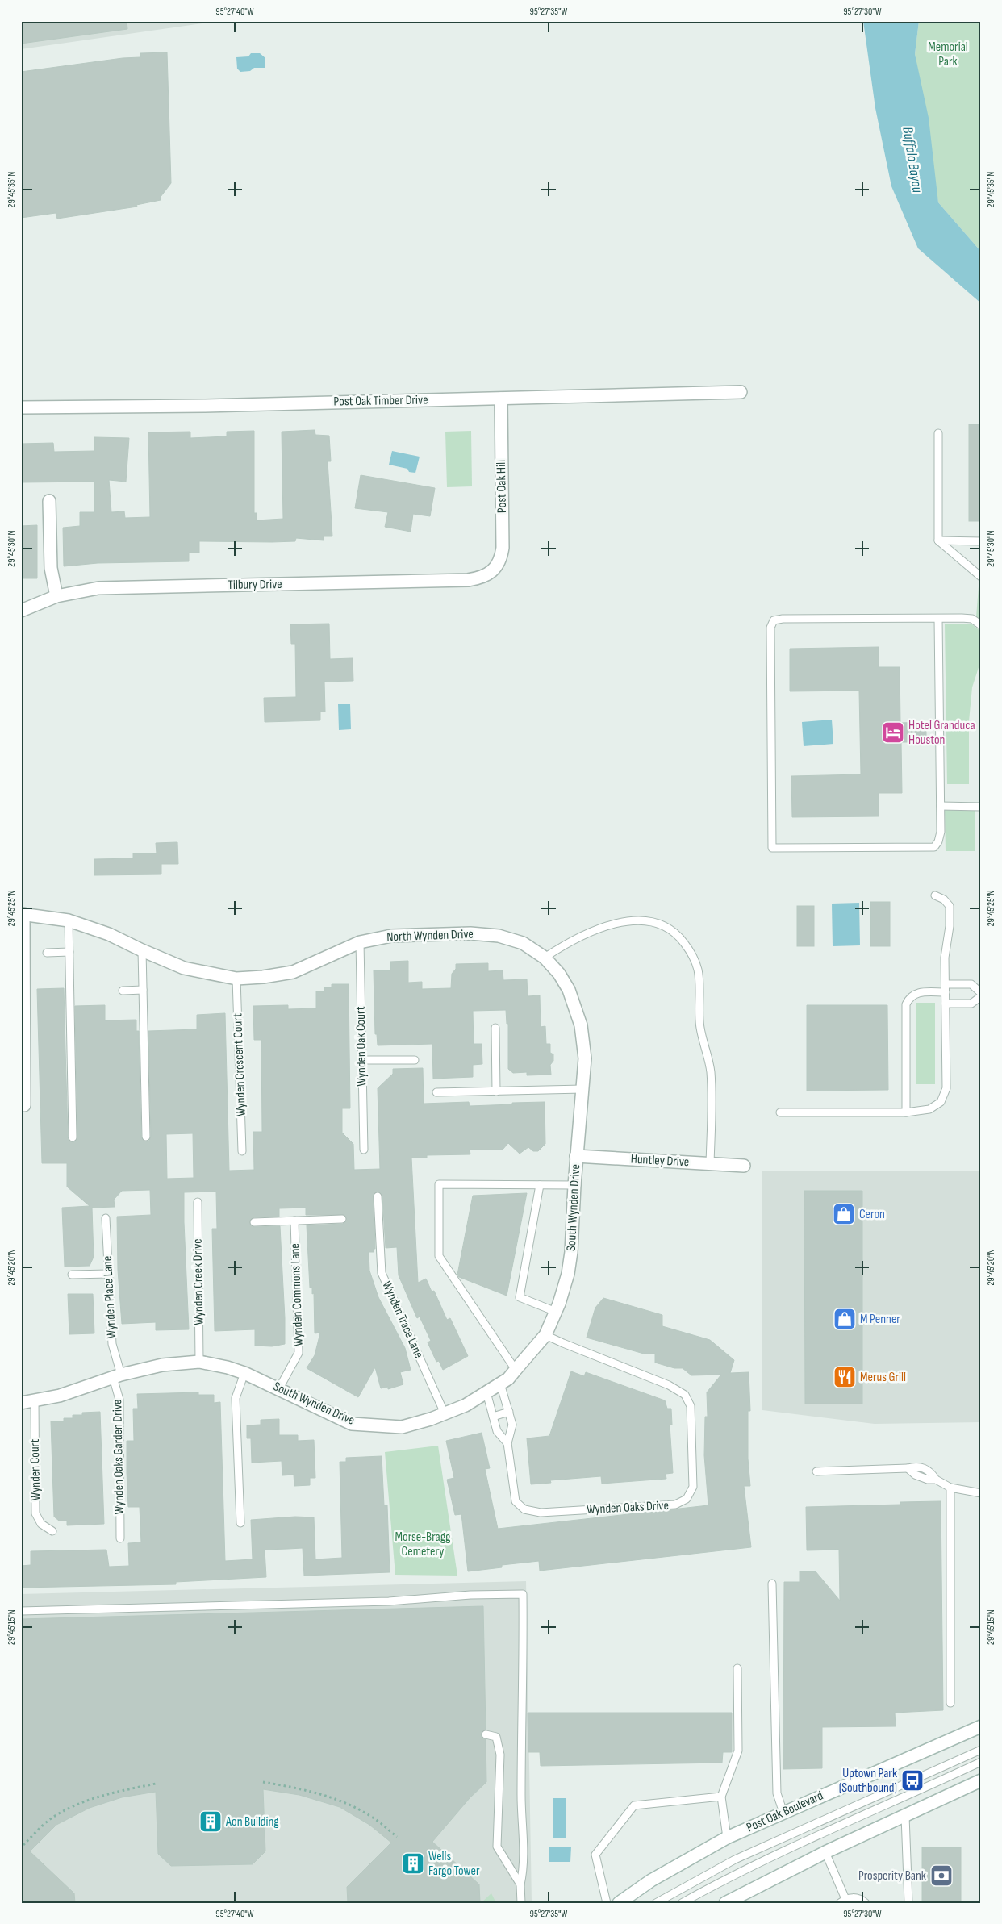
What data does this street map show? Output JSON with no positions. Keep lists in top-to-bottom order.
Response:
{
  "streets": {
    "street": [
      "Post Oak Timber Drive",
      "Post Oak Hill",
      "Tilbury Drive",
      "North Wynden Drive",
      "Huntley Drive",
      "South Wynden Drive",
      "Post Oak Boulevard"
    ],
    "lane": [
      "Wynden Oak Court",
      "Wynden Crescent Court",
      "Wynden Creek Drive",
      "Wynden Commons Lane",
      "Wynden Place Lane",
      "Wynden Trace Lane",
      "Wynden Oaks Garden Drive",
      "Wynden Court",
      "Wynden Oaks Drive"
    ]
  },
  "crossings": [
    ["Post Oak Timber Drive", "Post Oak Hill"],
    ["Post Oak Hill", "Tilbury Drive"],
    ["North Wynden Drive", "Wynden Oak Court"],
    ["North Wynden Drive", "Wynden Crescent Court"],
    ["North Wynden Drive", "Huntley Drive"],
    ["North Wynden Drive", "South Wynden Drive"],
    ["Huntley Drive", "South Wynden Drive"],
    ["South Wynden Drive", "Wynden Creek Drive"],
    ["South Wynden Drive", "Wynden Commons Lane"],
    ["South Wynden Drive", "Wynden Place Lane"],
    ["South Wynden Drive", "Wynden Trace Lane"],
    ["South Wynden Drive", "Wynden Oaks Garden Drive"],
    ["South Wynden Drive", "Wynden Court"],
    ["South Wynden Drive", "Wynden Oaks Drive"],
    ["Wynden Place Lane", "Wynden Oaks Garden Drive"]
  ],
  "water": ["Buffalo Bayou"],
  "parks": ["Memorial Park", "Morse-Bragg Cemetery"],
  "places": {
    "hotel": ["Hotel Granduca Houston"],
    "shop": ["Ceron", "M Penner"],
    "restaurant": ["Merus Grill"],
    "bus stop": ["Uptown Park (Southbound)"],
    "building": ["Aon Building", "Wells Fargo Tower"],
    "bank": ["Prosperity Bank"]
  },
  "coordinates": [
    "95°27'40\"W",
    "95°27'35\"W",
    "95°27'30\"W",
    "29°45'35\"N",
    "29°45'30\"N",
    "29°45'25\"N",
    "29°45'20\"N",
    "29°45'15\"N"
  ]
}
